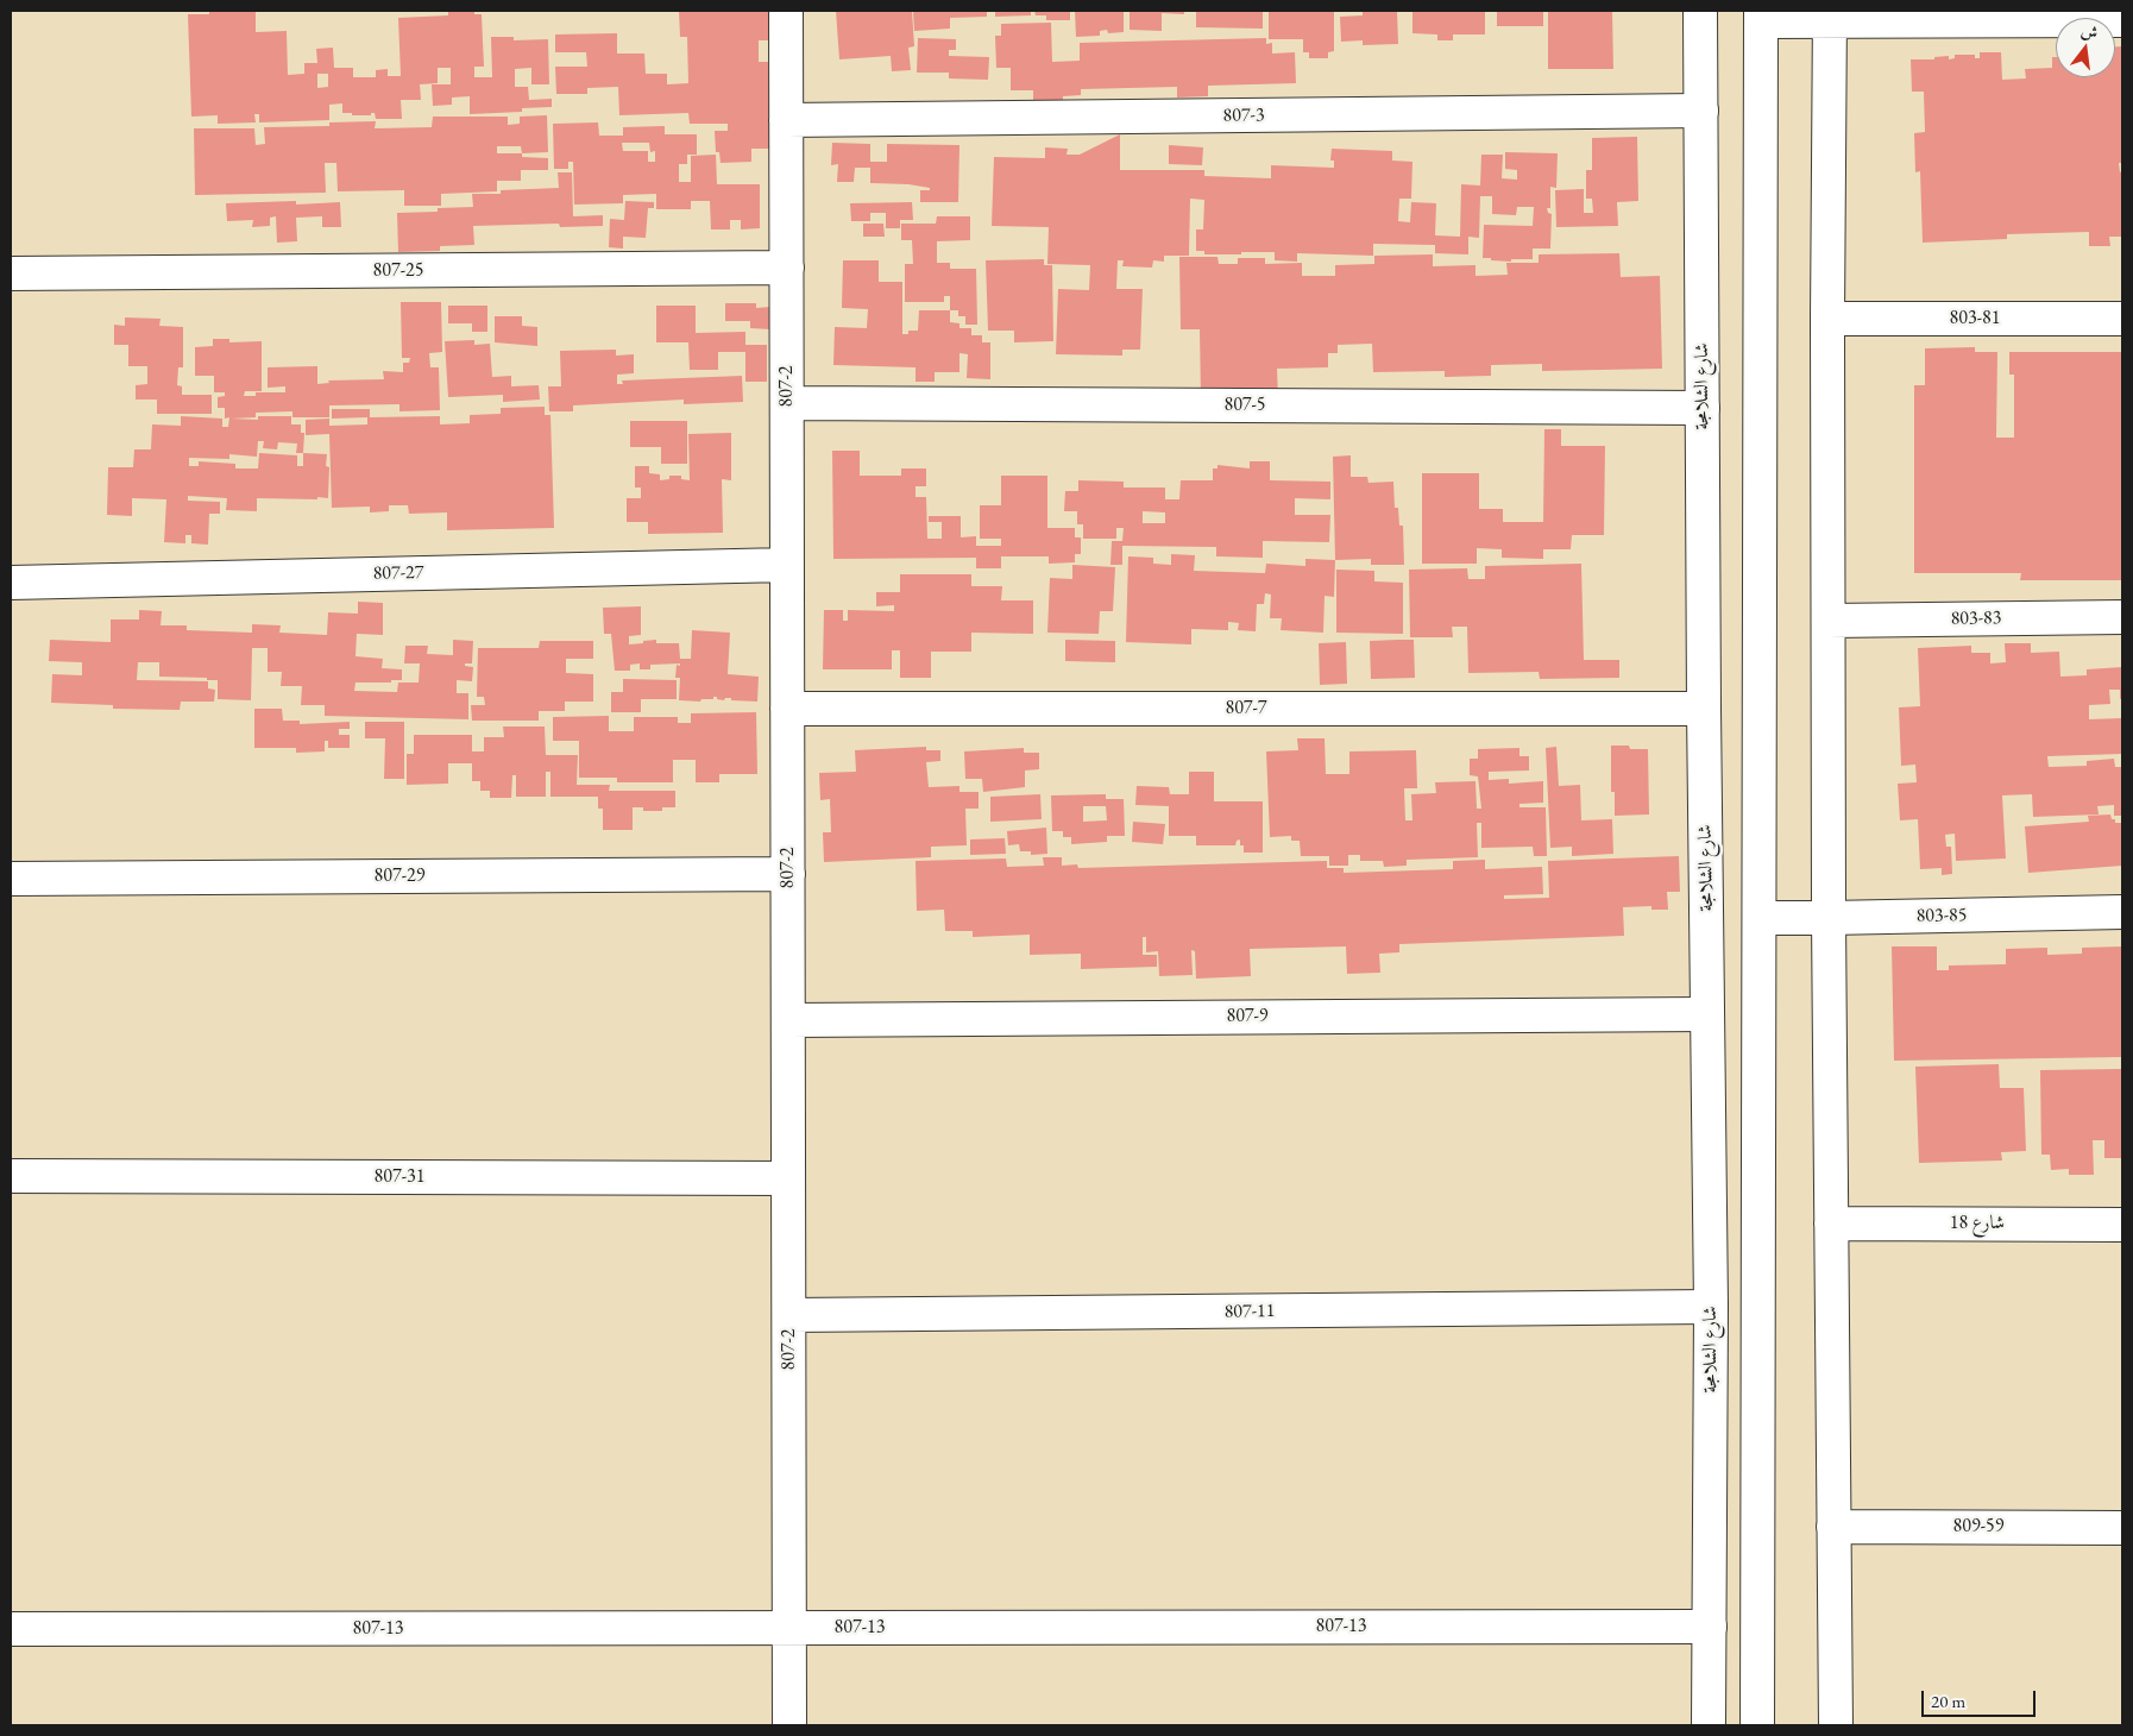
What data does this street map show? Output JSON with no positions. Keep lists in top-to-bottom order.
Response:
{
  "streets": {
    "street": [
      "807-3",
      "807-25",
      "803-81",
      "807-2",
      "شارع الشلامجة",
      "807-5",
      "807-27",
      "803-83",
      "807-7",
      "807-29",
      "803-85",
      "807-9",
      "807-31",
      "شارع 18",
      "807-11",
      "809-59",
      "807-13"
    ]
  },
  "crossings": [
    ["807-3", "807-2"],
    ["807-3", "شارع الشلامجة"],
    ["807-25", "807-2"],
    ["807-2", "807-5"],
    ["807-2", "807-27"],
    ["807-2", "807-7"],
    ["807-2", "807-29"],
    ["807-2", "807-9"],
    ["807-2", "807-31"],
    ["807-2", "807-11"],
    ["807-2", "807-13"],
    ["شارع الشلامجة", "807-5"],
    ["شارع الشلامجة", "807-7"],
    ["شارع الشلامجة", "807-9"],
    ["شارع الشلامجة", "807-11"],
    ["شارع الشلامجة", "807-13"]
  ],
  "scale_bar": "20 m",
  "north": "top"
}
